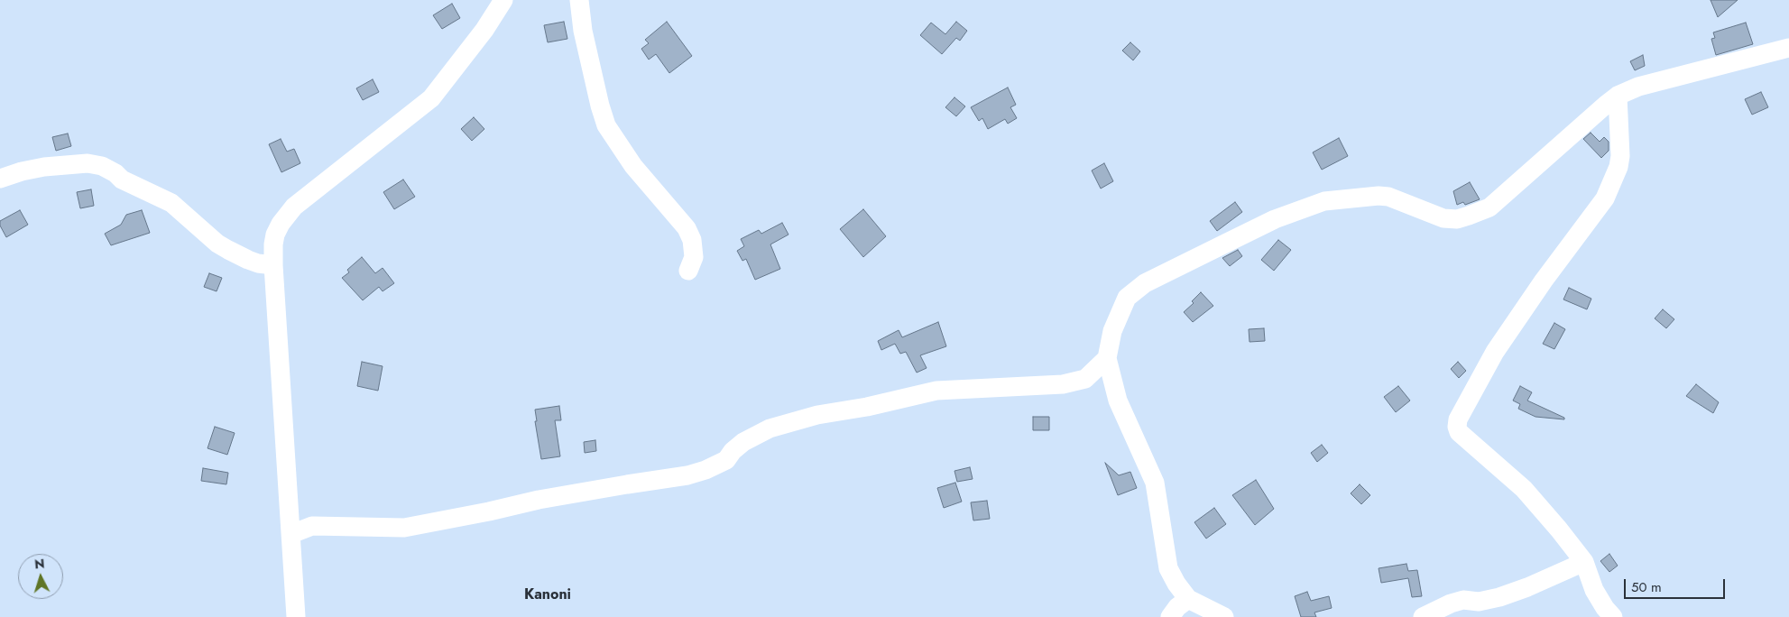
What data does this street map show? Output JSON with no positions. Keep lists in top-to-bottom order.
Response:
{
  "districts": ["Kanoni"],
  "scale_bar": "50 m",
  "north": "top"
}
